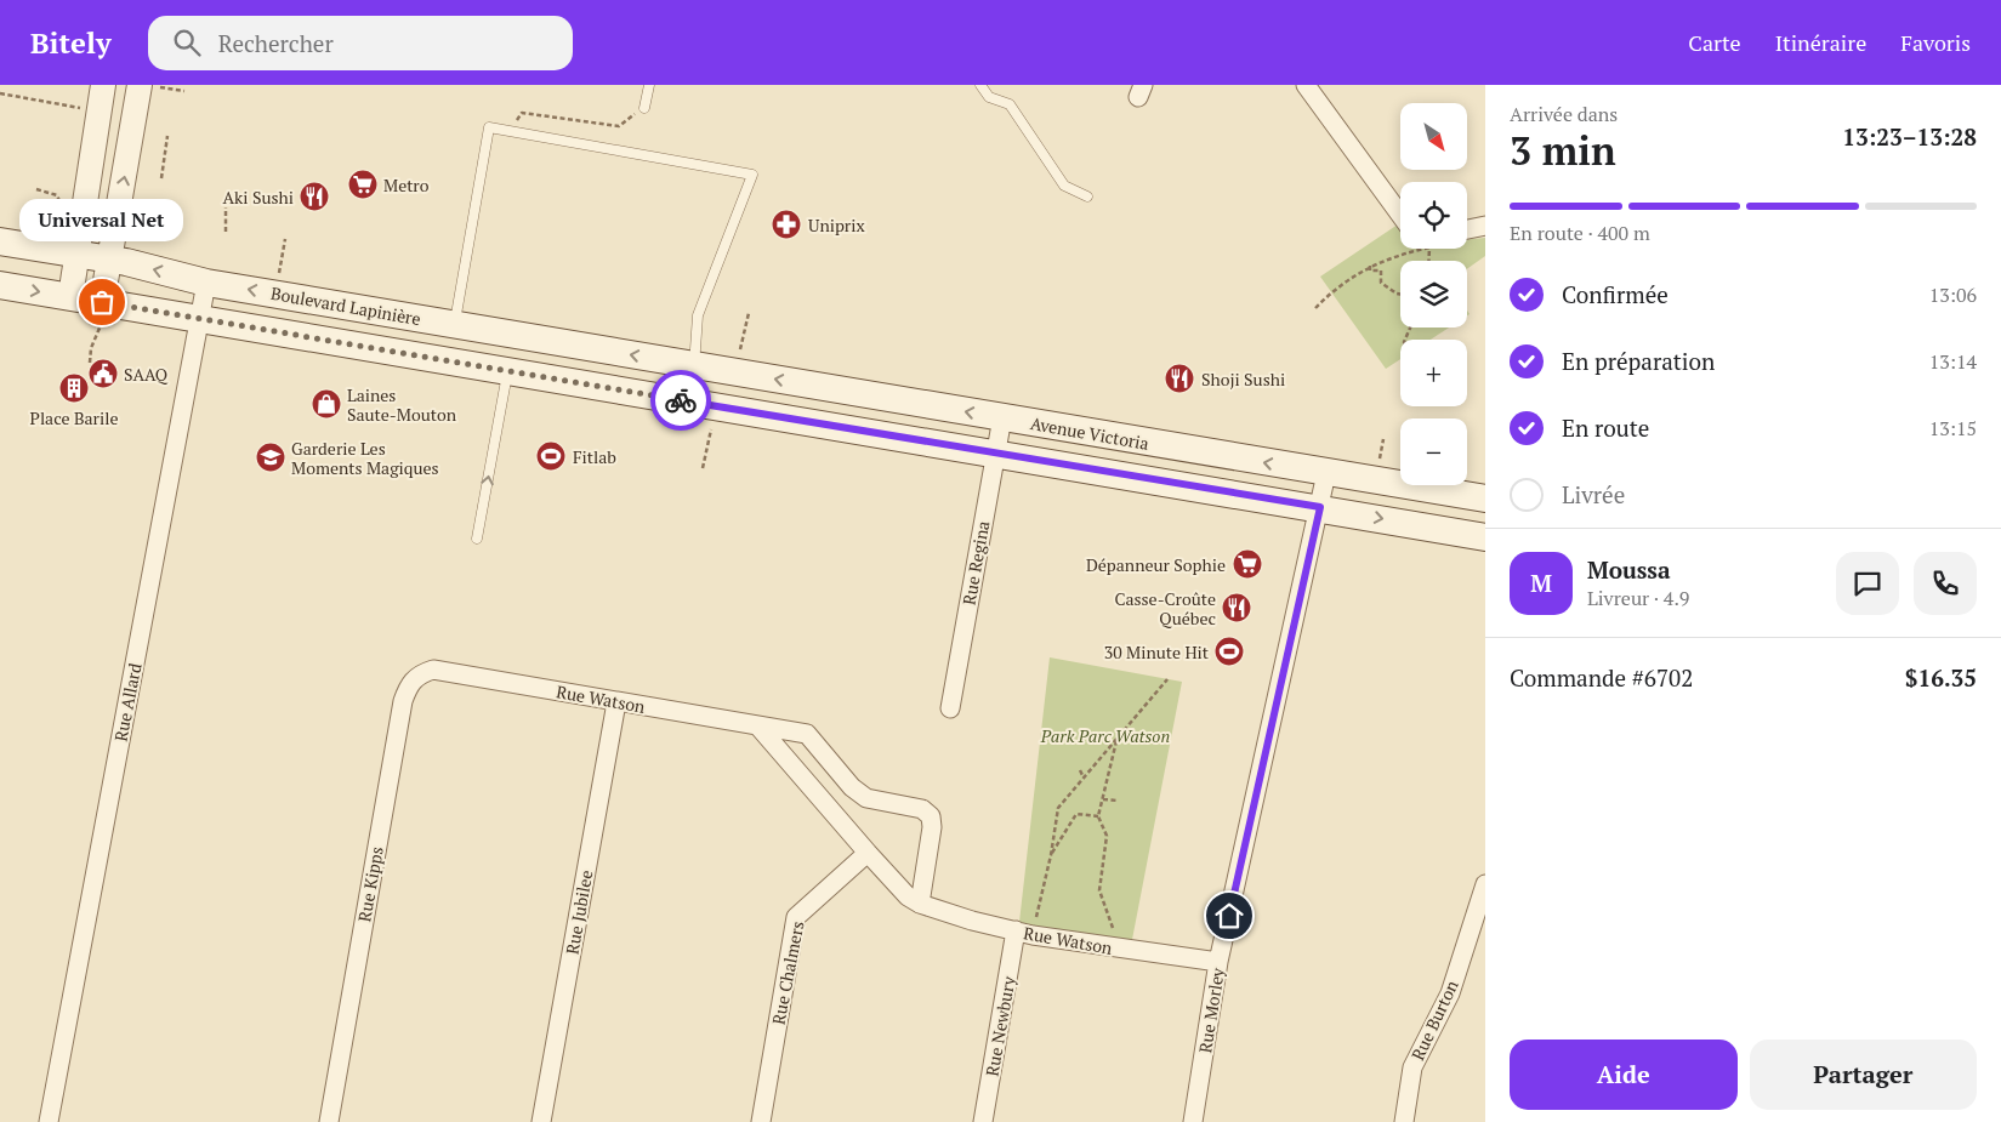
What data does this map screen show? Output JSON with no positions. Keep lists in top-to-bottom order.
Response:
{
  "streets": {
    "main road": ["Boulevard Lapinière", "Avenue Victoria"],
    "street": [
      "Rue Regina",
      "Rue Watson",
      "Rue Allard",
      "Rue Kipps",
      "Rue Jubilee",
      "Rue Chalmers",
      "Rue Morley",
      "Rue Burton",
      "Rue Newbury"
    ]
  },
  "crossings": [
    ["Boulevard Lapinière", "Avenue Victoria"],
    ["Boulevard Lapinière", "Rue Allard"],
    ["Avenue Victoria", "Rue Regina"],
    ["Avenue Victoria", "Rue Morley"],
    ["Rue Watson", "Rue Kipps"],
    ["Rue Watson", "Rue Jubilee"],
    ["Rue Watson", "Rue Chalmers"],
    ["Rue Watson", "Rue Morley"],
    ["Rue Watson", "Rue Newbury"]
  ],
  "parks": ["Park Parc Watson"],
  "places": {
    "supermarket": ["Metro", "Dépanneur Sophie"],
    "restaurant": ["Aki Sushi", "Shoji Sushi", "Casse-Croûte Québec"],
    "pharmacy": ["Uniprix"],
    "other": ["Universal Net"],
    "public building": ["SAAQ"],
    "building": ["Place Barile"],
    "shop": ["Laines Saute-Mouton"],
    "sports": ["Fitlab", "30 Minute Hit"],
    "school or university": ["Garderie Les Moments Magiques"]
  },
  "north": "bottom right",
  "page": {
    "header": "Bitely",
    "search": "Rechercher",
    "nav": ["Carte", "Itinéraire", "Favoris"],
    "heading": ["3 min", "Arrivée dans", "13:23–13:28"],
    "panel": [
      "Moussa",
      "Livreur · 4.9",
      "Commande #6702",
      "$16.35"
    ],
    "map_buttons": ["+", "−"],
    "bar": "En route · 400 m",
    "bubble": "Universal Net",
    "list": [
      ["Confirmée", "13:06"],
      ["En préparation", "13:14"],
      ["En route", "13:15"],
      "Livrée"
    ],
    "round": "M",
    "buttons": ["Aide", "Partager"]
  }
}
